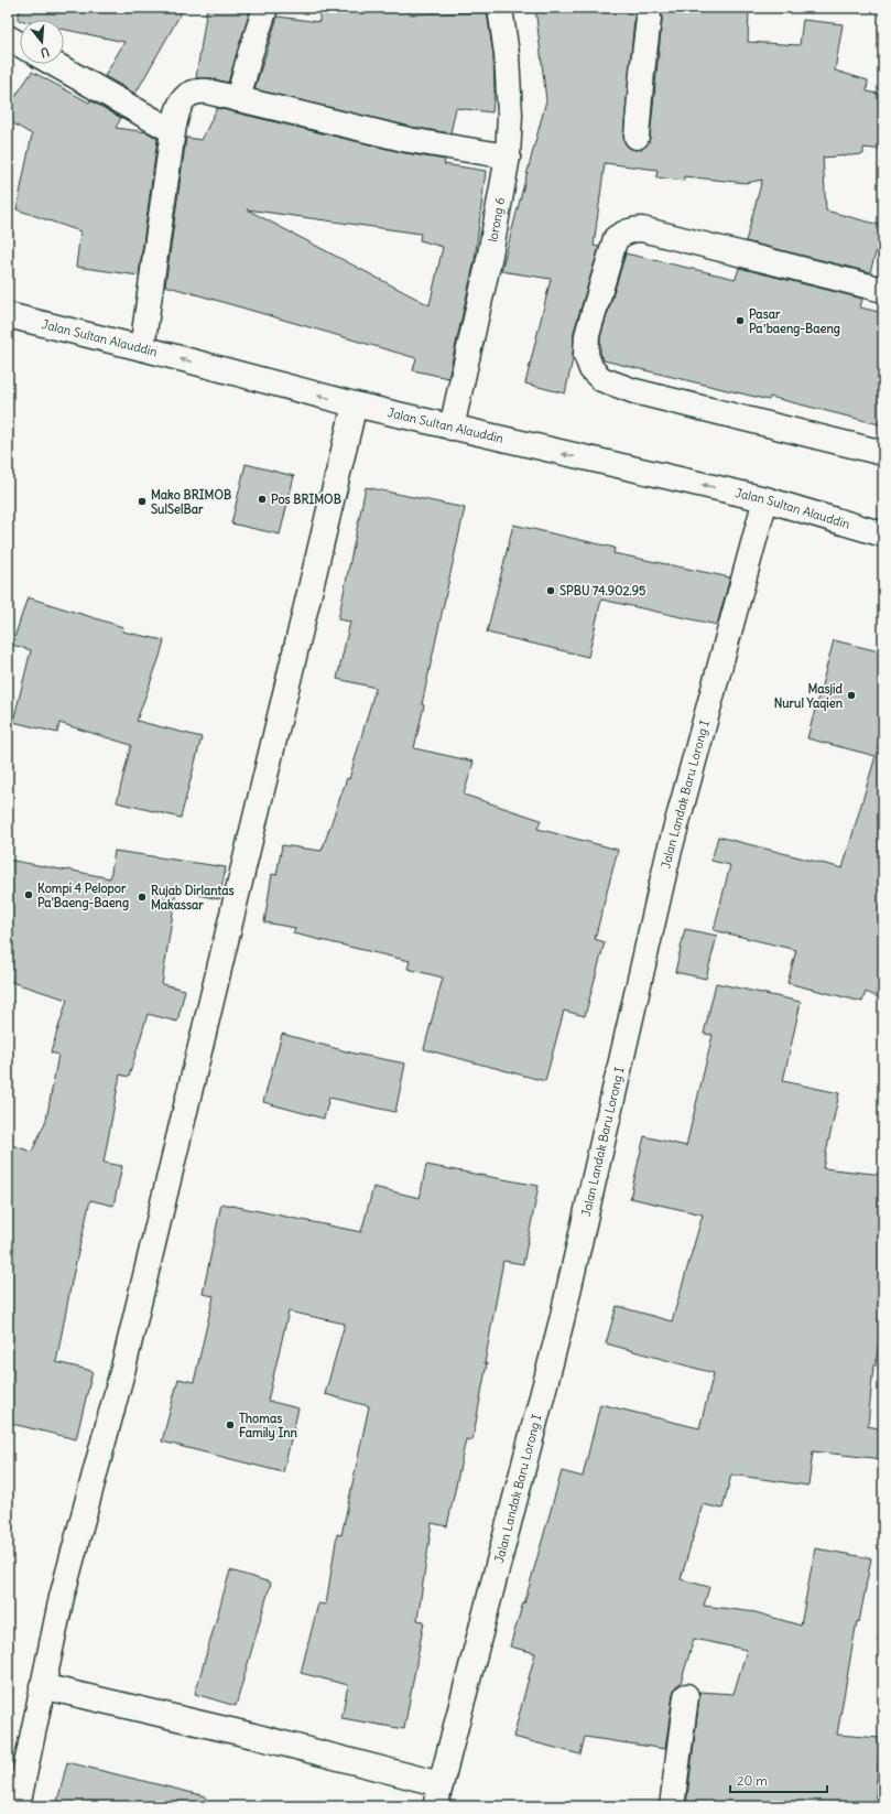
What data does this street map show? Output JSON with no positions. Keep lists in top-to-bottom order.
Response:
{
  "streets": {
    "street": ["lorong 6", "Jalan Sultan Alauddin", "Jalan Landak Baru Lorong I"]
  },
  "crossings": [
    ["lorong 6", "Jalan Sultan Alauddin"],
    ["Jalan Sultan Alauddin", "Jalan Landak Baru Lorong I"]
  ],
  "one_way": ["Jalan Sultan Alauddin"],
  "places": [
    "Pasar Paʼbaeng-Baeng",
    "Pos BRIMOB",
    "Mako BRIMOB SulSelBar",
    "SPBU 74.902.95",
    "Masjid Nurul Yaqien",
    "Kompi 4 Pelopor Pa'Baeng-Baeng",
    "Rujab Dirlantas Makassar",
    "Thomas Family Inn"
  ],
  "scale_bar": "20 m",
  "north": "bottom"
}
